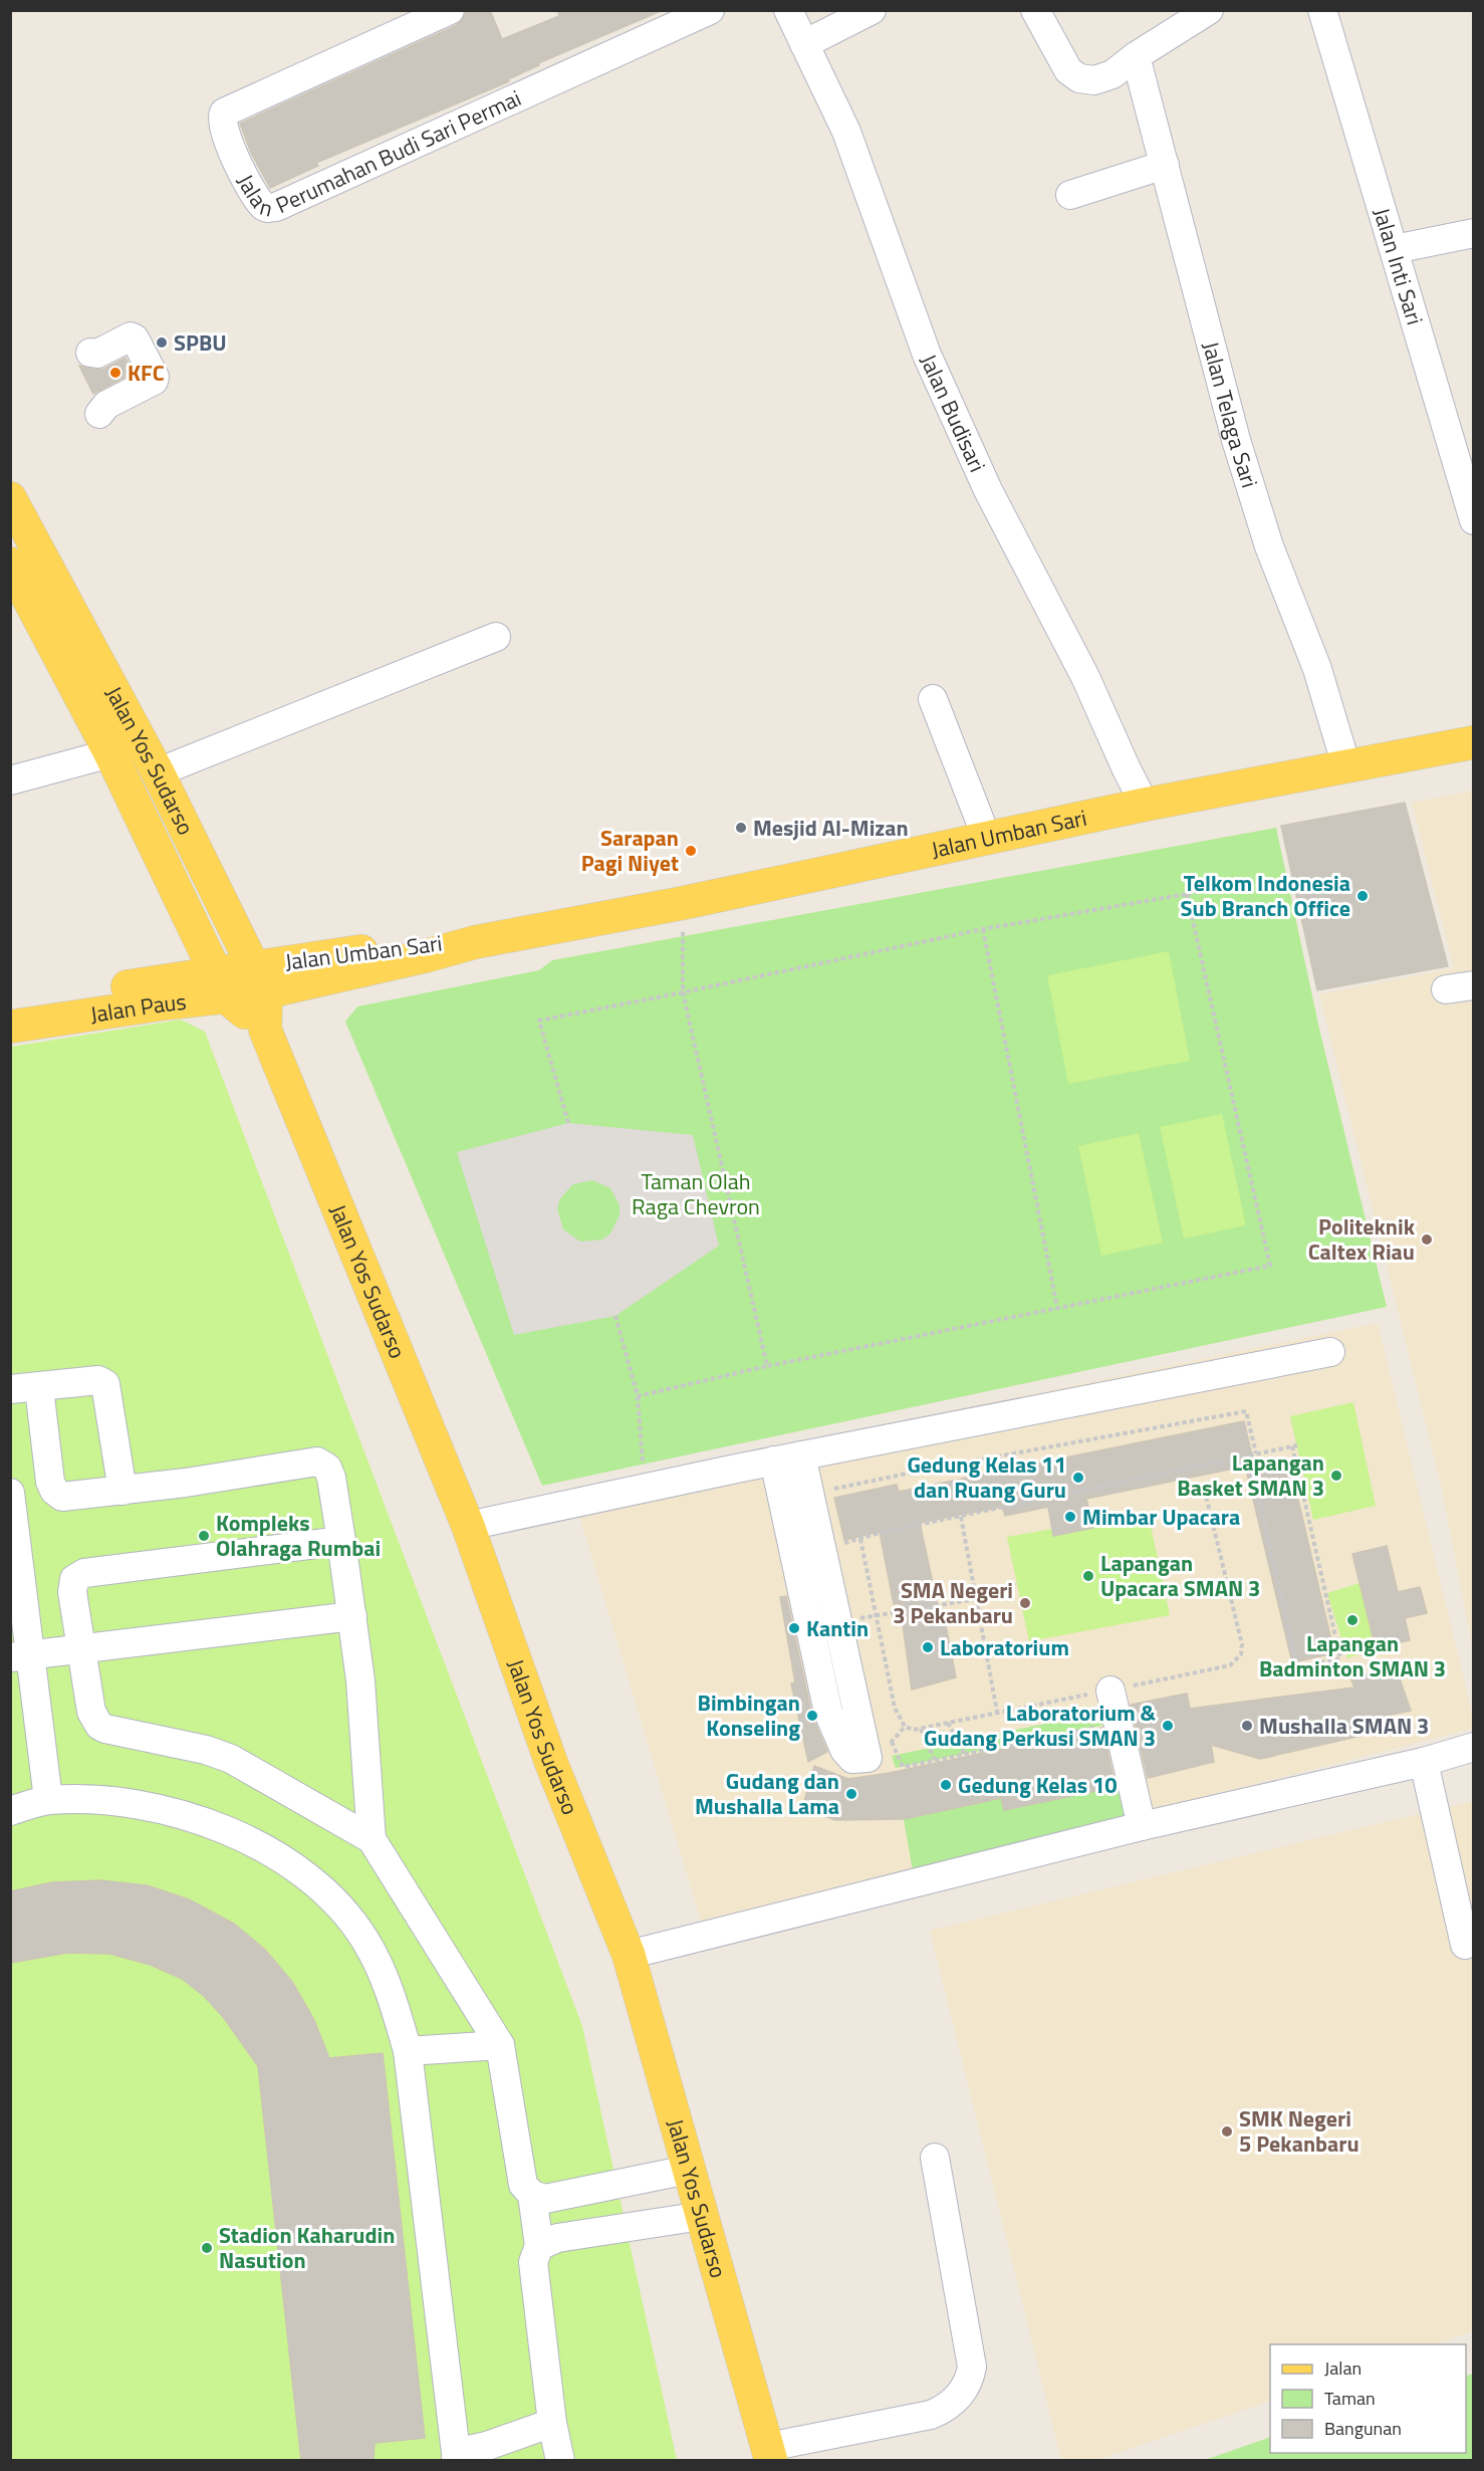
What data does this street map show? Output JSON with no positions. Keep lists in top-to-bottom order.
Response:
{
  "streets": {
    "main road": ["Jalan Yos Sudarso", "Jalan Umban Sari", "Jalan Paus"],
    "street": [
      "Jalan Perumahan Budi Sari Permai",
      "Jalan Inti Sari",
      "Jalan Budisari",
      "Jalan Telaga Sari"
    ]
  },
  "crossings": [
    ["Jalan Budisari", "Jalan Umban Sari"],
    ["Jalan Telaga Sari", "Jalan Umban Sari"],
    ["Jalan Yos Sudarso", "Jalan Umban Sari"],
    ["Jalan Yos Sudarso", "Jalan Paus"],
    ["Jalan Umban Sari", "Jalan Paus"]
  ],
  "parks": ["Taman Olah Raga Chevron"],
  "places": [
    "SPBU",
    "KFC",
    "Mesjid Al-Mizan",
    "Sarapan Pagi Niyet",
    "Telkom Indonesia Sub Branch Office",
    "Politeknik Caltex Riau",
    "Lapangan Basket SMAN 3",
    "Gedung Kelas 11 dan Ruang Guru",
    "Mimbar Upacara",
    "Kompleks Olahraga Rumbai",
    "Lapangan Upacara SMAN 3",
    "SMA Negeri 3 Pekanbaru",
    "Lapangan Badminton SMAN 3",
    "Kantin",
    "Laboratorium",
    "Bimbingan Konseling",
    "Laboratorium & Gudang Perkusi SMAN 3",
    "Mushalla SMAN 3",
    "Gedung Kelas 10",
    "Gudang dan Mushalla Lama",
    "SMK Negeri 5 Pekanbaru",
    "Stadion Kaharudin Nasution"
  ],
  "legend": ["Jalan", "Taman", "Bangunan"]
}
